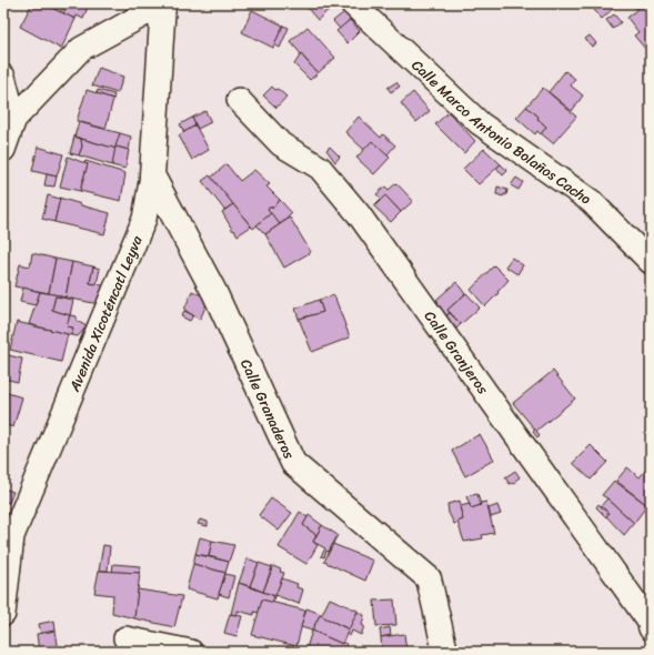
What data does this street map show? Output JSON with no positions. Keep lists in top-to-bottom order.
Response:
{
  "streets": {
    "street": [
      "Calle Marco Antonio Bolaños Cacho",
      "Avenida Xicoténcatl Leyva",
      "Calle Granjeros",
      "Calle Granaderos"
    ]
  },
  "crossings": [
    ["Avenida Xicoténcatl Leyva", "Calle Granaderos"]
  ]
}
